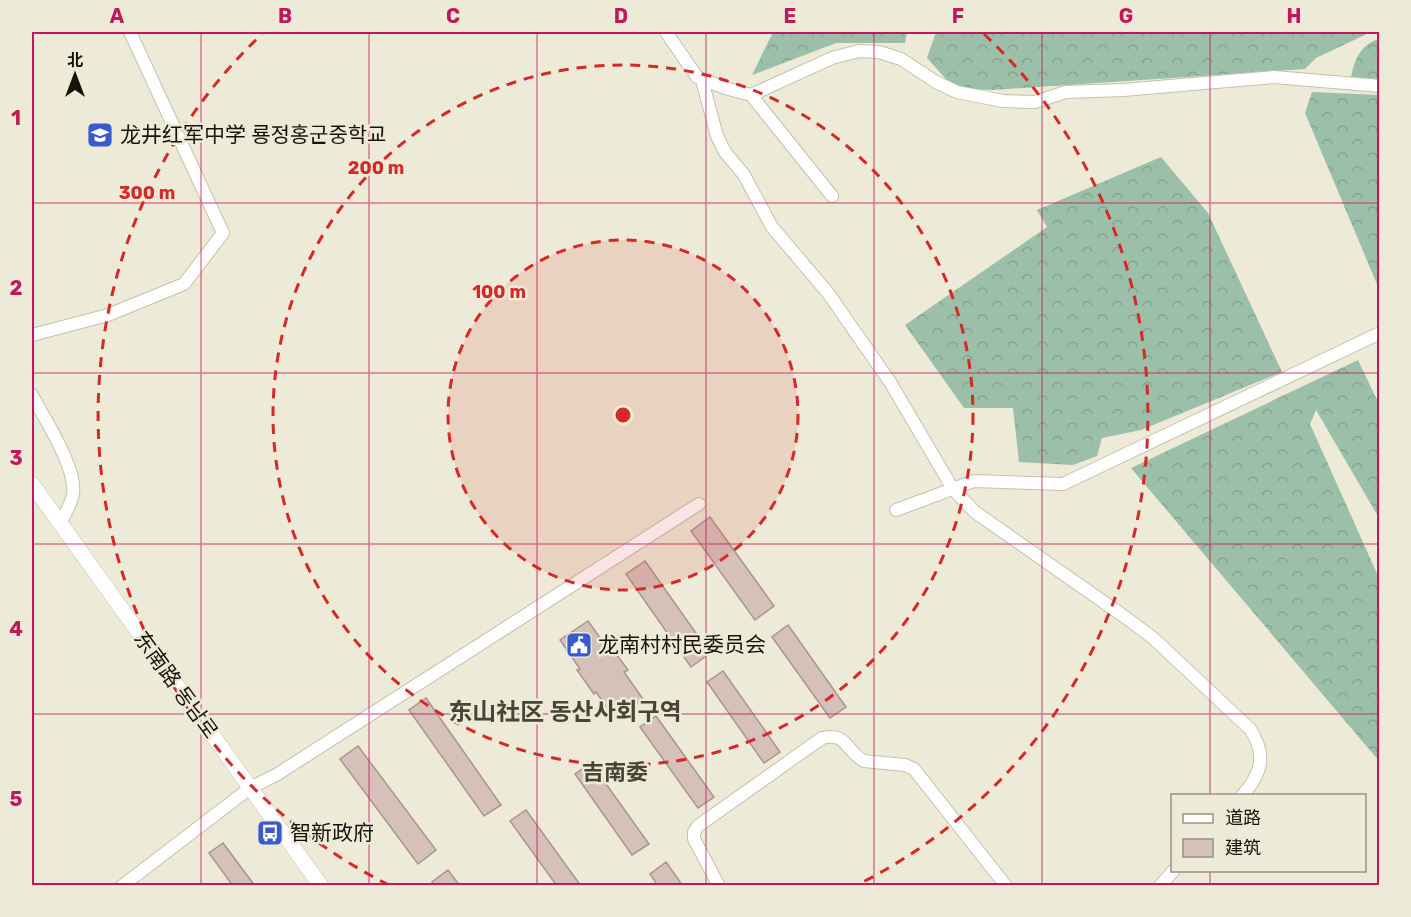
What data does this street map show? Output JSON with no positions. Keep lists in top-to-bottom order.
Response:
{
  "streets": {
    "main road": ["东南路 동남로"]
  },
  "districts": ["东山社区 동산사회구역", "吉南委"],
  "places": {
    "school or university": ["龙井红军中学 룡정홍군중학교"],
    "public building": ["龙南村村民委员会"],
    "bus stop": ["智新政府"]
  },
  "legend": ["道路", "建筑"],
  "north": "top",
  "grid": {
    "columns": [
      "A",
      "B",
      "C",
      "D",
      "E",
      "F",
      "G",
      "H"
    ],
    "rows": [
      "1",
      "2",
      "3",
      "4",
      "5"
    ]
  },
  "rings": ["200 m", "300 m", "100 m"]
}
